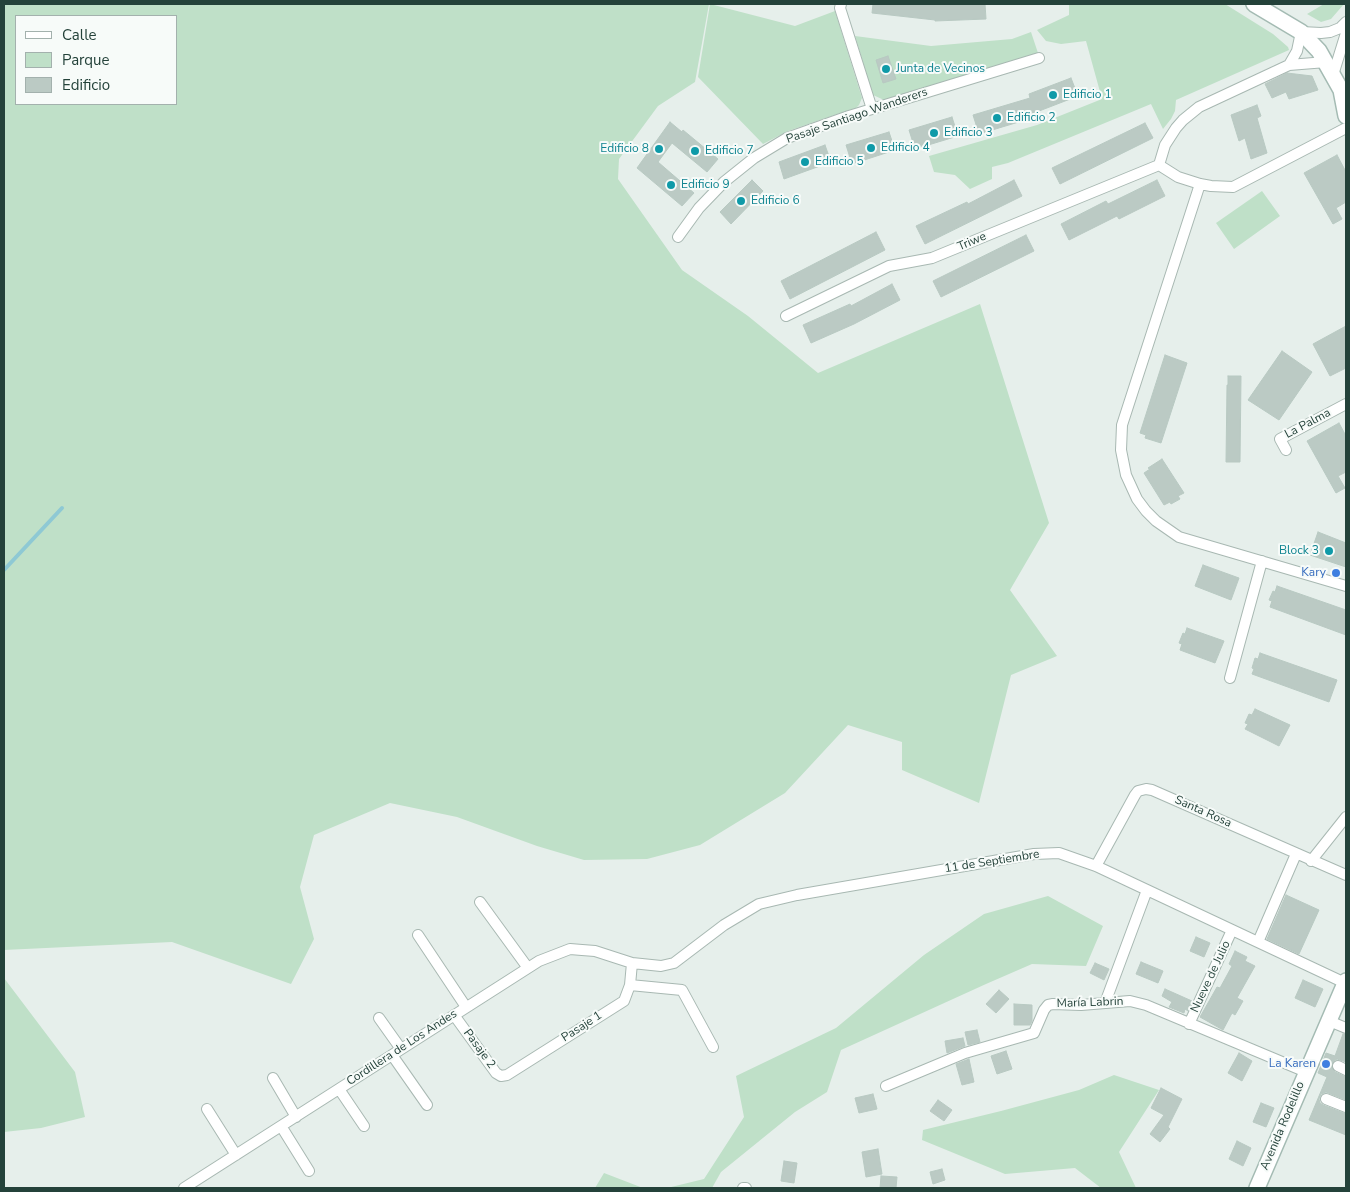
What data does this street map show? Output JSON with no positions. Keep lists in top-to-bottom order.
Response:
{
  "streets": {
    "street": [
      "Pasaje Santiago Wanderers",
      "Triwe",
      "La Palma",
      "Santa Rosa",
      "11 de Septiembre",
      "Nueve de Julio",
      "María Labrin",
      "Pasaje 1",
      "Cordillera de Los Andes",
      "Pasaje 2",
      "Avenida Rodelillo"
    ]
  },
  "crossings": [
    ["Santa Rosa", "11 de Septiembre"],
    ["11 de Septiembre", "Nueve de Julio"],
    ["11 de Septiembre", "Pasaje 1"],
    ["11 de Septiembre", "Cordillera de Los Andes"],
    ["11 de Septiembre", "Avenida Rodelillo"],
    ["Nueve de Julio", "María Labrin"],
    ["María Labrin", "Avenida Rodelillo"],
    ["Pasaje 1", "Cordillera de Los Andes"],
    ["Pasaje 1", "Pasaje 2"],
    ["Cordillera de Los Andes", "Pasaje 2"]
  ],
  "places": [
    "Junta de Vecinos",
    "Edificio 1",
    "Edificio 2",
    "Edificio 3",
    "Edificio 4",
    "Edificio 8",
    "Edificio 7",
    "Edificio 5",
    "Edificio 9",
    "Edificio 6",
    "Block 3",
    "Kary",
    "La Karen"
  ],
  "legend": ["Calle", "Parque", "Edificio"]
}
